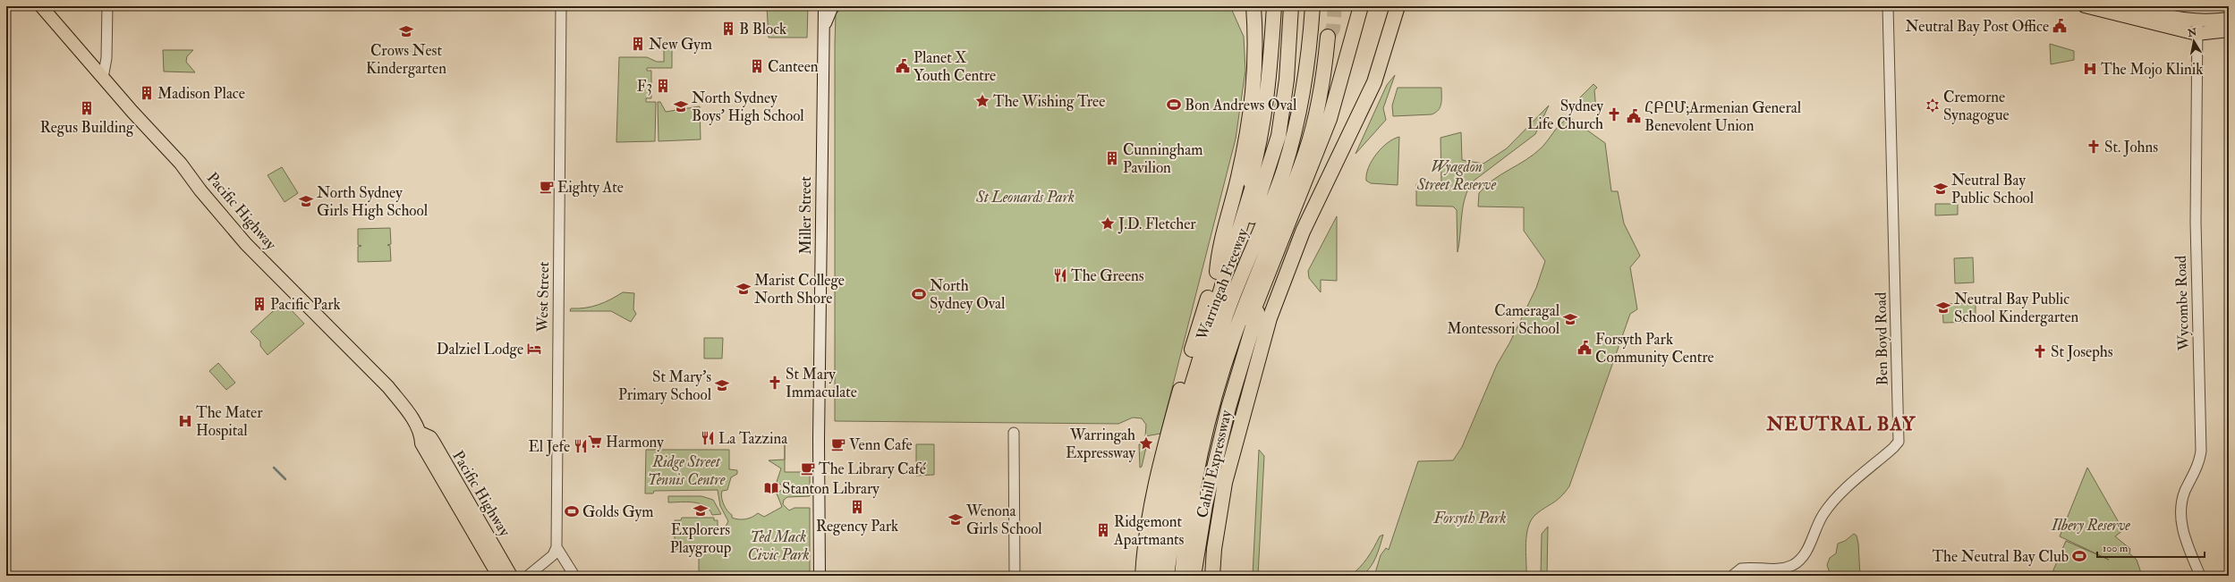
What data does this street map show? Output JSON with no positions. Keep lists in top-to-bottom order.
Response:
{
  "streets": {
    "highway": ["Warringah Freeway", "Cahill Expressway"],
    "main road": ["Pacific Highway", "Miller Street"],
    "street": ["West Street", "Wycombe Road", "Ben Boyd Road"]
  },
  "districts": ["NEUTRAL BAY"],
  "parks": [
    "Wyagdon Street Reserve",
    "St Leonards Park",
    "Ridge Street Tennis Centre",
    "Forsyth Park",
    "Ilbery Reserve",
    "Ted Mack Civic Park"
  ],
  "places": {
    "public building": [
      "Neutral Bay Post Office",
      "Planet X Youth Centre",
      "ՀԲԸՄ;Armenian General Benevolent Union",
      "Forsyth Park Community Centre"
    ],
    "building": [
      "B Block",
      "New Gym",
      "Canteen",
      "F3",
      "Madison Place",
      "Regus Building",
      "Cunningham Pavilion",
      "Pacific Park",
      "Regency Park",
      "Ridgemont Apartmants"
    ],
    "school or university": [
      "Crows Nest Kindergarten",
      "North Sydney Boys' High School",
      "Neutral Bay Public School",
      "North Sydney Girls High School",
      "Marist College North Shore",
      "Neutral Bay Public School Kindergarten",
      "Cameragal Montessori School",
      "St Mary's Primary School",
      "Explorers Playgroup",
      "Wenona Girls School"
    ],
    "hospital": ["The Mojo Klinik", "The Mater Hospital"],
    "place": ["The Wishing Tree", "J.D. Fletcher", "Warringah Expressway"],
    "sports": [
      "Bon Andrews Oval",
      "North Sydney Oval",
      "Golds Gym",
      "The Neutral Bay Club"
    ],
    "synagogue": ["Cremorne Synagogue"],
    "church": [
      "Sydney Life Church",
      "St. Johns",
      "St Josephs",
      "St Mary Immaculate"
    ],
    "cafe": ["Eighty Ate", "Venn Cafe", "The Library Café"],
    "restaurant": ["The Greens", "La Tazzina", "El Jefe"],
    "hotel": ["Dalziel Lodge"],
    "supermarket": ["Harmony"],
    "library": ["Stanton Library"]
  },
  "scale_bar": "100 m",
  "north": "top"
}
